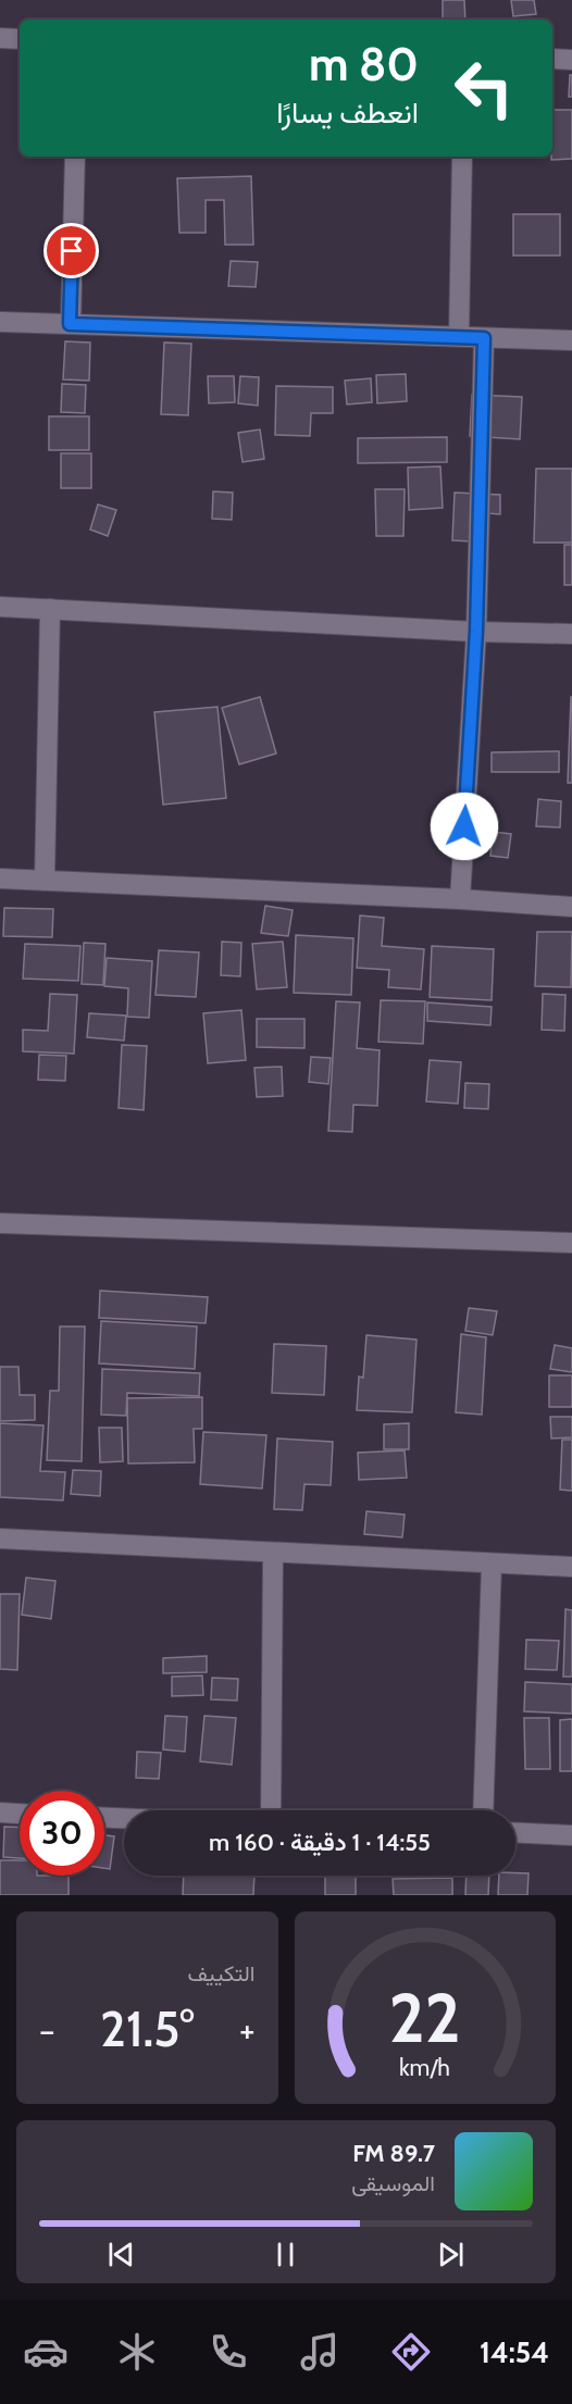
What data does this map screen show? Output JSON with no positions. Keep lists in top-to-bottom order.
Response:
{
  "page": {
    "turn": ["80 m", "انعطف يسارًا"],
    "limit": "30",
    "trip": "14:55 · 1 دقيقة · 160 m",
    "tile": "التكييف",
    "heat": ["−", "21.5°", "+"],
    "song": ["89.7 FM", "الموسيقى"],
    "tabs": "14:54",
    "gauge": ["22", "km/h"]
  }
}
